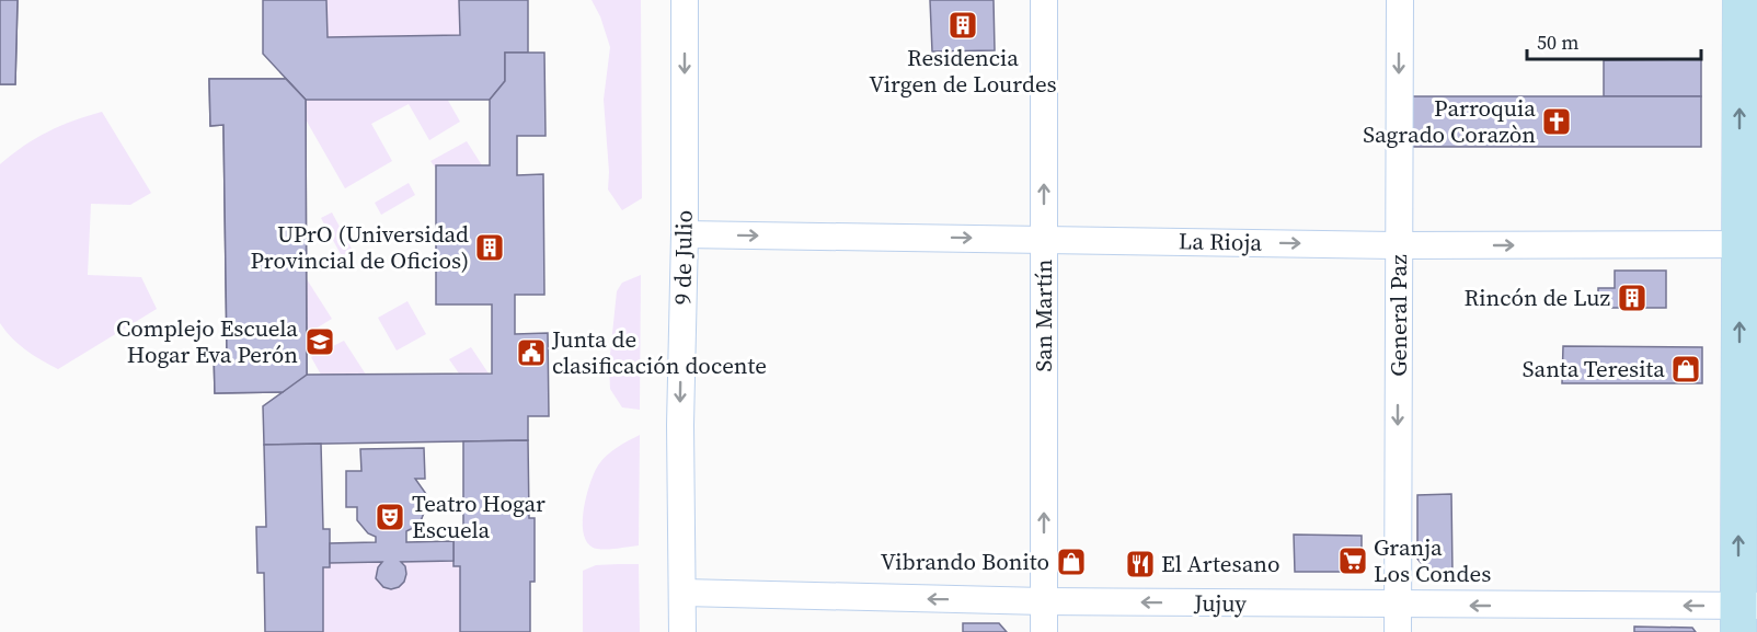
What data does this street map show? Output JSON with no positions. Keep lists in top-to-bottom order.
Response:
{
  "streets": {
    "street": [
      "La Rioja",
      "9 de Julio",
      "San Martín",
      "General Paz",
      "Jujuy"
    ]
  },
  "crossings": [
    ["La Rioja", "9 de Julio"],
    ["La Rioja", "San Martín"],
    ["La Rioja", "General Paz"],
    ["9 de Julio", "Jujuy"],
    ["San Martín", "Jujuy"],
    ["General Paz", "Jujuy"]
  ],
  "one_way": [
    "La Rioja",
    "9 de Julio",
    "San Martín",
    "General Paz",
    "Jujuy"
  ],
  "places": {
    "building": ["Residencia Virgen de Lourdes", "UPrO (Universidad Provincial de Oficios)", "Rincón de Luz"],
    "church": ["Parroquia Sagrado Corazòn"],
    "school or university": ["Complejo Escuela Hogar Eva Perón"],
    "public building": ["Junta de clasificación docente"],
    "shop": ["Santa Teresita", "Vibrando Bonito"],
    "theatre": ["Teatro Hogar Escuela"],
    "supermarket": ["Granja Los Condes"],
    "restaurant": ["El Artesano"]
  },
  "scale_bar": "50 m"
}
